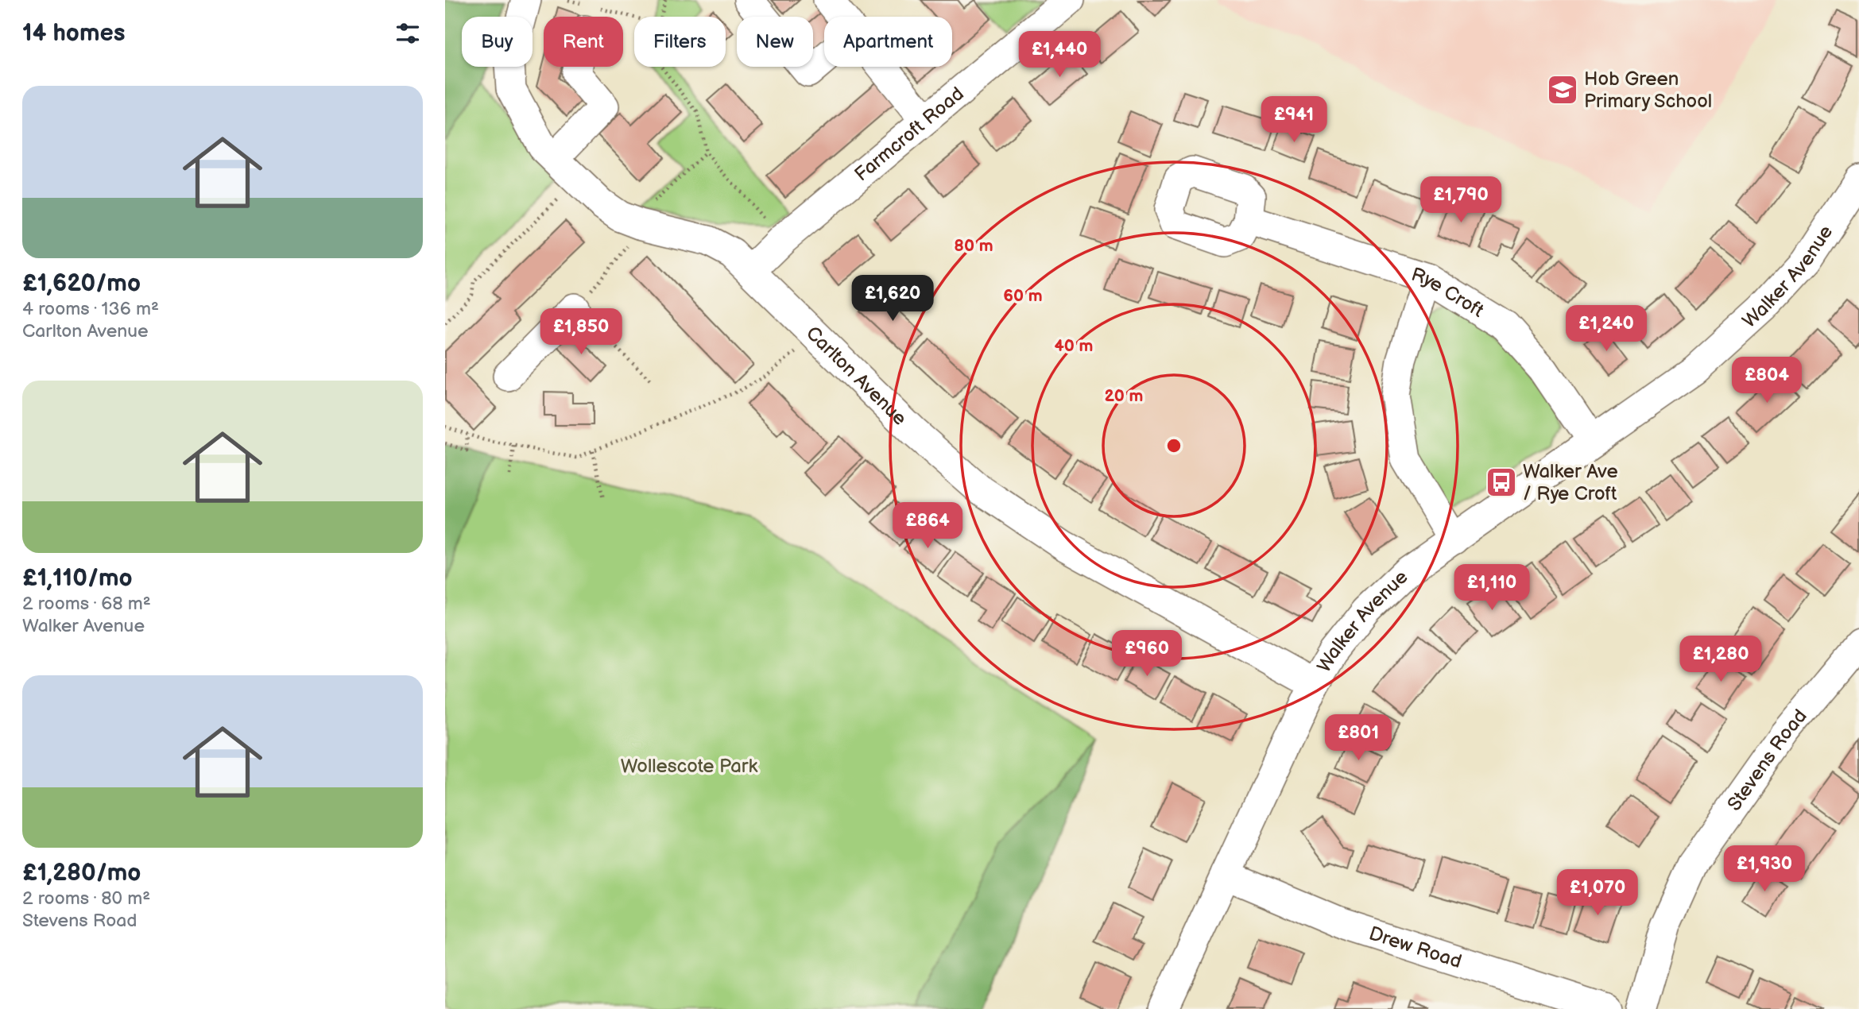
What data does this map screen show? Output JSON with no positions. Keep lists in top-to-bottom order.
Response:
{
  "streets": {
    "street": [
      "Farmcroft Road",
      "Walker Avenue",
      "Rye Croft",
      "Carlton Avenue",
      "Stevens Road",
      "Drew Road"
    ]
  },
  "crossings": [
    ["Farmcroft Road", "Carlton Avenue"],
    ["Walker Avenue", "Rye Croft"],
    ["Walker Avenue", "Carlton Avenue"],
    ["Walker Avenue", "Drew Road"]
  ],
  "parks": ["Wollescote Park"],
  "places": {
    "school or university": ["Hob Green Primary School"],
    "bus stop": ["Walker Ave / Rye Croft"]
  },
  "page": {
    "heading": "14 homes",
    "chip": [
      "Buy",
      "Rent",
      "Filters",
      "New",
      "Apartment"
    ],
    "price": [
      "£1,440",
      "£941",
      "£1,790",
      "£1,620",
      "£1,240",
      "£1,850",
      "£804",
      "£864",
      "£1,110",
      "£960",
      "£1,280",
      "£801",
      "£1,930",
      "£1,070"
    ],
    "list": [
      {
        "name": "£1,620/mo",
        "note": "4 rooms · 136 m² · Carlton Avenue"
      },
      {
        "name": "£1,110/mo",
        "note": "2 rooms · 68 m² · Walker Avenue"
      },
      {
        "name": "£1,280/mo",
        "note": "2 rooms · 80 m² · Stevens Road"
      }
    ]
  },
  "rings": [
    "80 m",
    "60 m",
    "40 m",
    "20 m"
  ]
}
